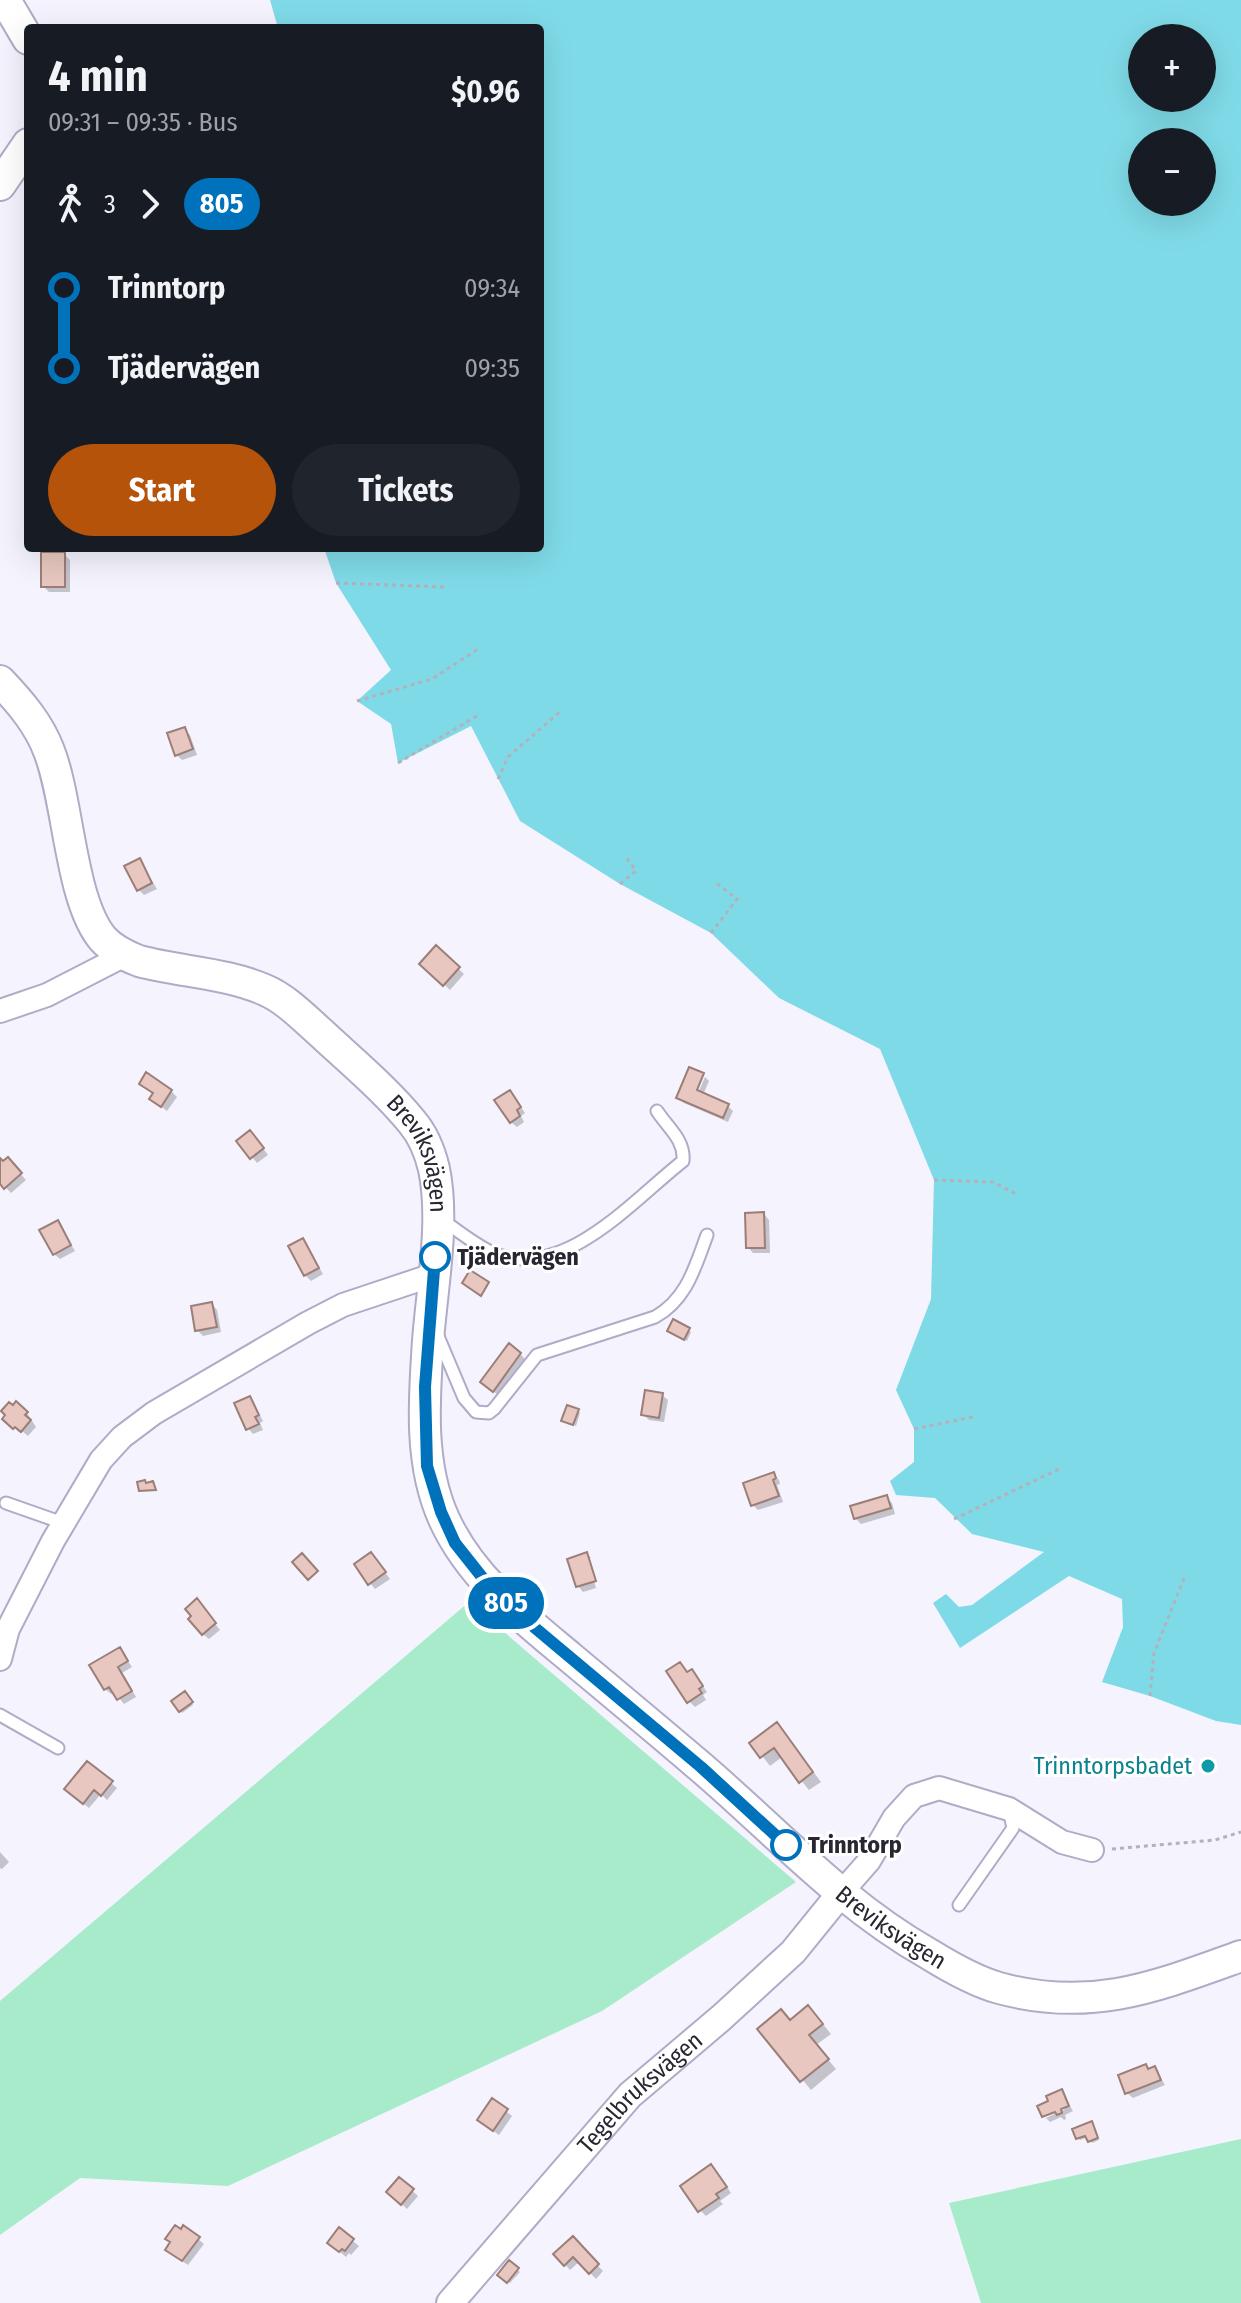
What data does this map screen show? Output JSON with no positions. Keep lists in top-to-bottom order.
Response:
{
  "streets": {
    "main road": ["Breviksvägen"],
    "street": ["Tegelbruksvägen"]
  },
  "crossings": [
    ["Breviksvägen", "Tegelbruksvägen"]
  ],
  "places": ["Tjädervägen", "Trinntorpsbadet", "Trinntorp"],
  "lines": ["bus line 805"],
  "page": {
    "on_map": "805",
    "map_buttons": ["+", "−"],
    "heading": ["4 min", "09:31 – 09:35 · Bus", "$0.96"],
    "legs": ["3", "805"],
    "list": [
      {
        "name": "Trinntorp",
        "value": "09:34"
      },
      {
        "name": "Tjädervägen",
        "value": "09:35"
      }
    ],
    "buttons": ["Start", "Tickets"]
  }
}
